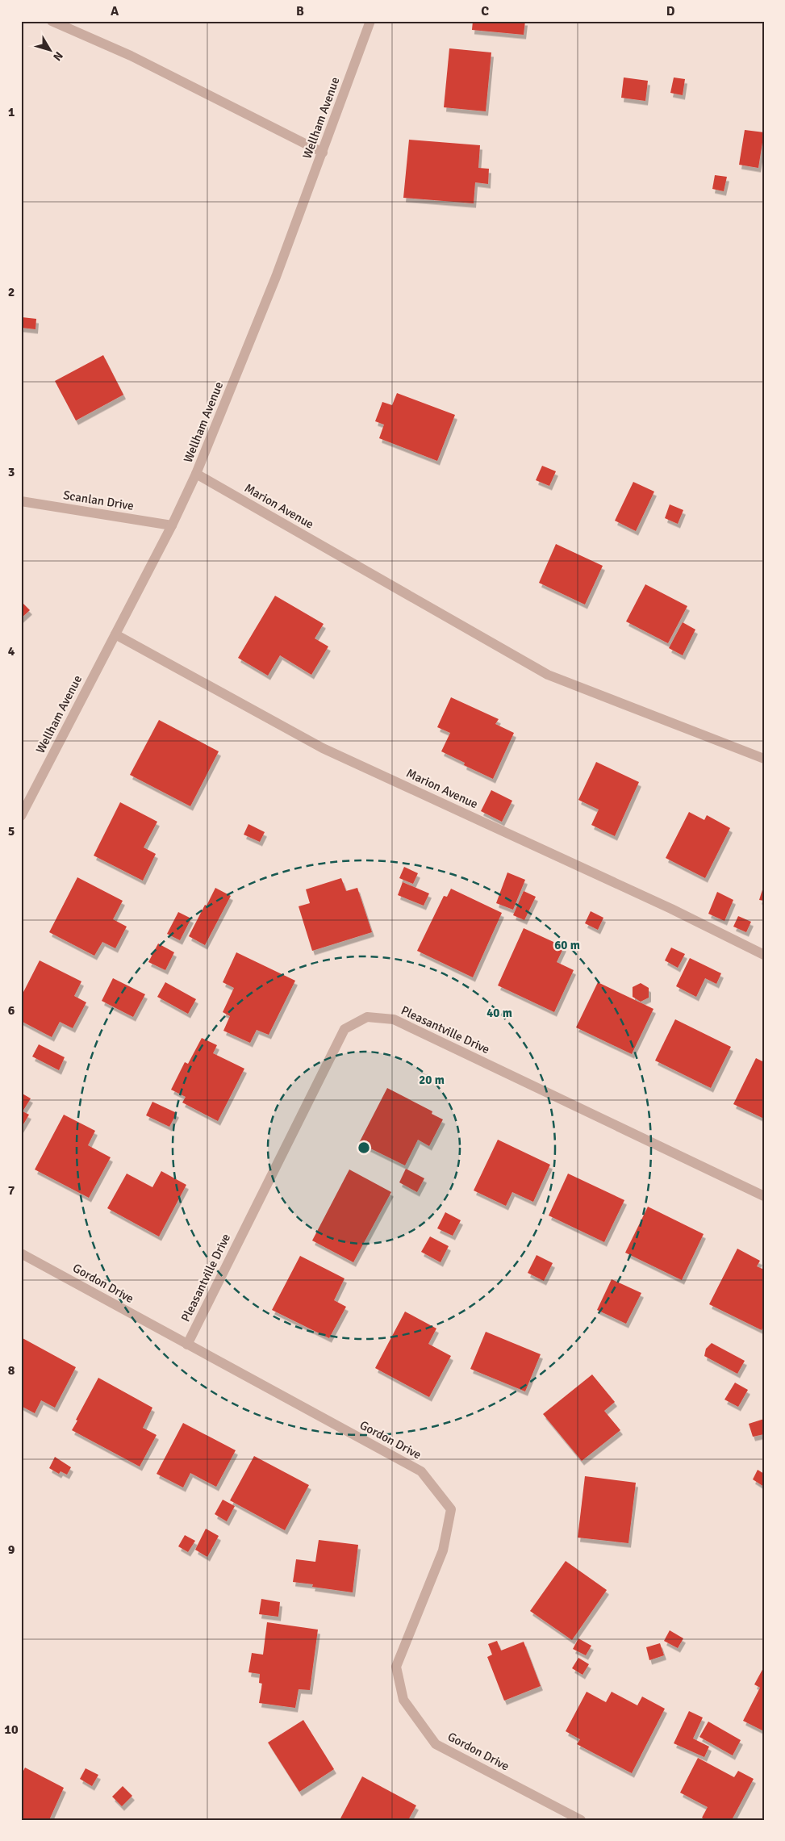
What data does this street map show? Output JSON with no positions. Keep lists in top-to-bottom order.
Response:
{
  "streets": {
    "street": [
      "Wellham Avenue",
      "Scanlan Drive",
      "Marion Avenue",
      "Pleasantville Drive",
      "Gordon Drive"
    ]
  },
  "crossings": [
    ["Wellham Avenue", "Scanlan Drive"],
    ["Wellham Avenue", "Marion Avenue"],
    ["Pleasantville Drive", "Gordon Drive"]
  ],
  "north": "bottom right",
  "grid": {
    "columns": [
      "A",
      "B",
      "C",
      "D"
    ],
    "rows": [
      "1",
      "2",
      "3",
      "4",
      "5",
      "6",
      "7",
      "8",
      "9",
      "10"
    ]
  },
  "rings": ["60 m", "40 m", "20 m"]
}
